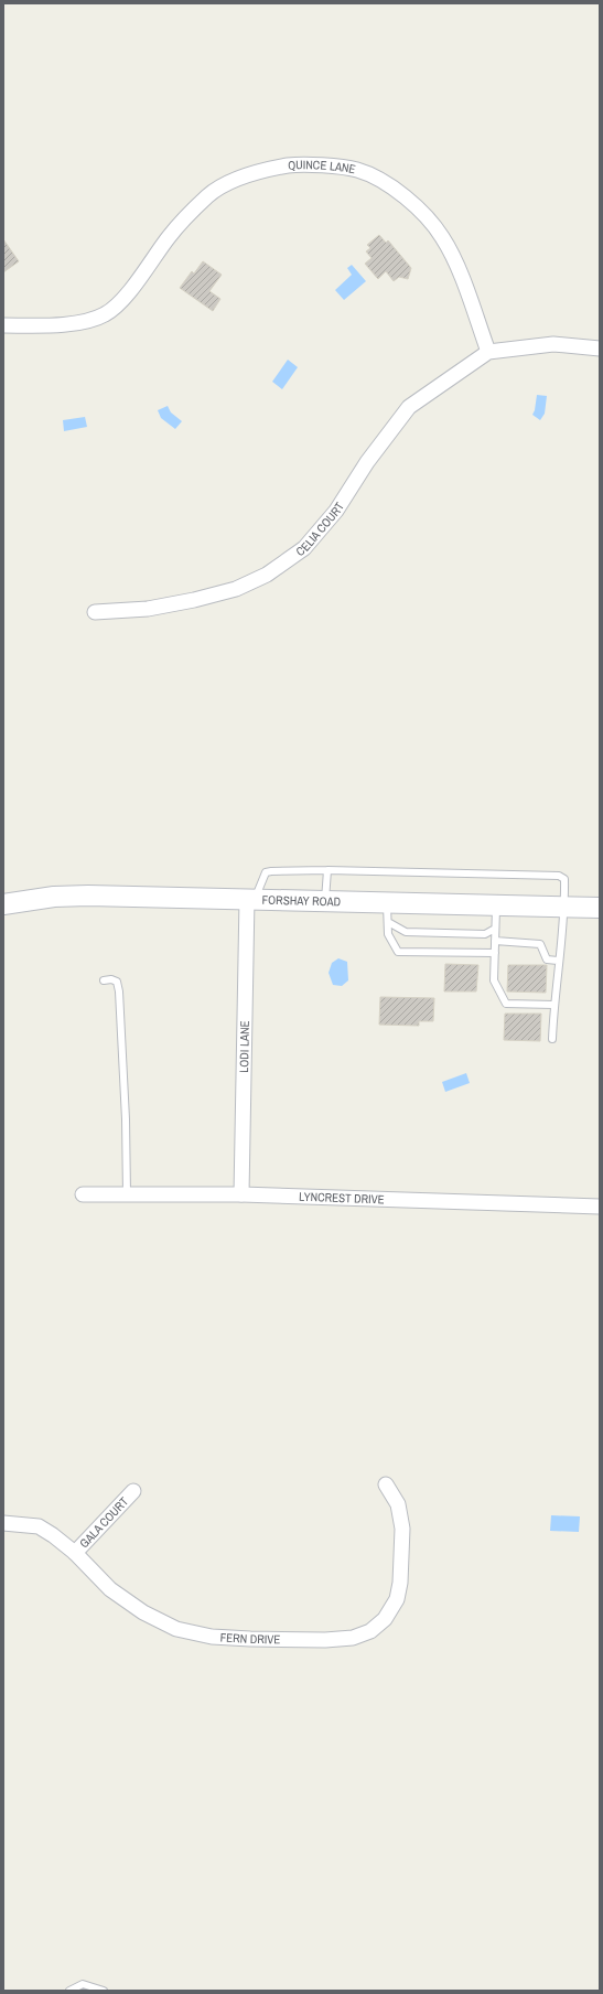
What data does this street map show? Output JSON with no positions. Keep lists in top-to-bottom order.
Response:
{
  "streets": {
    "street": [
      "QUINCE LANE",
      "CELIA COURT",
      "FORSHAY ROAD",
      "LODI LANE",
      "LYNCREST DRIVE",
      "GALA COURT",
      "FERN DRIVE"
    ]
  },
  "crossings": [
    ["QUINCE LANE", "CELIA COURT"],
    ["FORSHAY ROAD", "LODI LANE"],
    ["LODI LANE", "LYNCREST DRIVE"],
    ["GALA COURT", "FERN DRIVE"]
  ]
}
